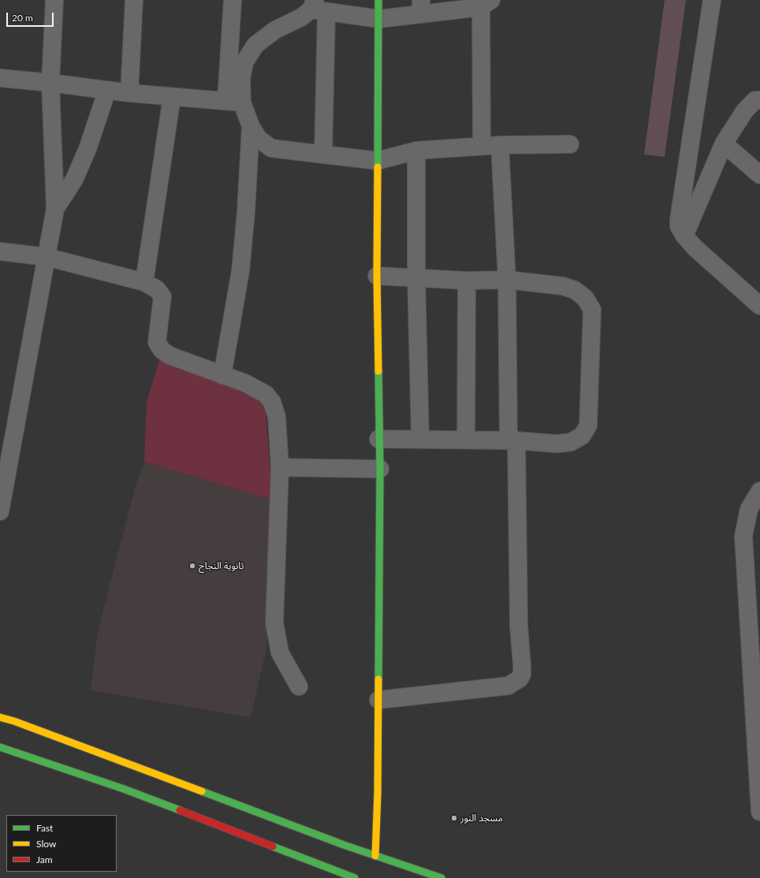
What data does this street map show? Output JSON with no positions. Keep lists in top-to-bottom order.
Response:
{
  "places": ["ثانوية النجاح", "مسجد النور"],
  "legend": ["Fast", "Slow", "Jam"],
  "scale_bar": "20 m"
}
